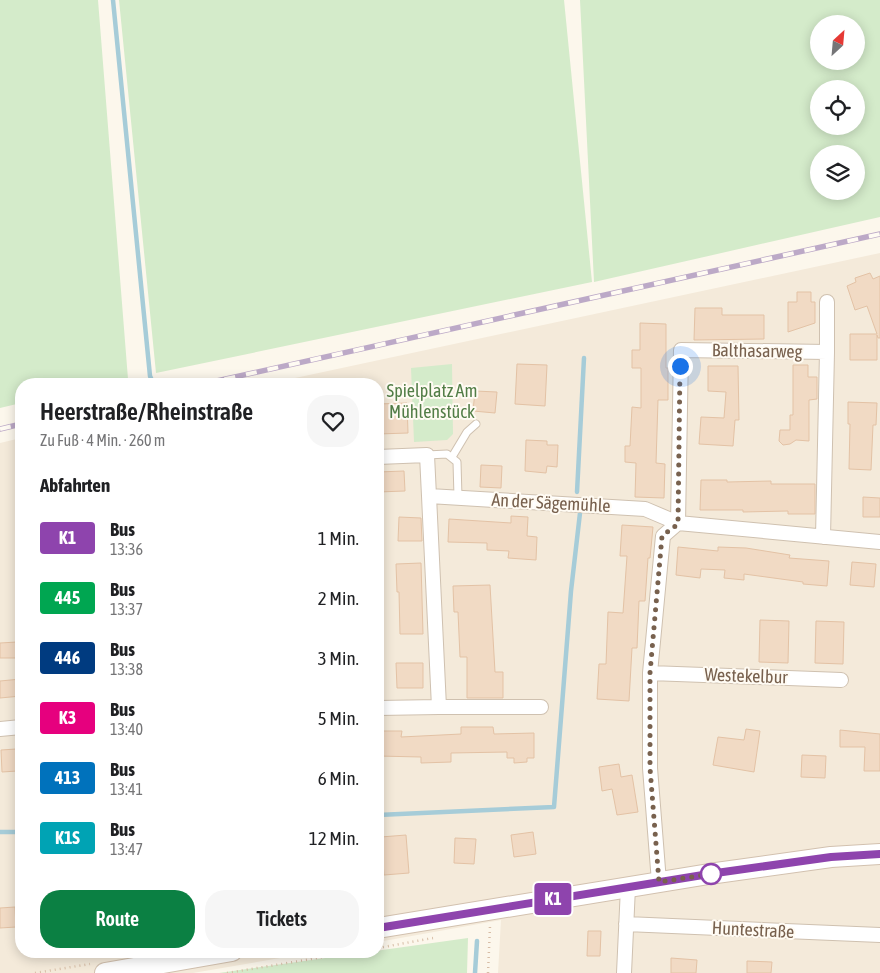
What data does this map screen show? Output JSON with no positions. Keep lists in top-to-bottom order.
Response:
{
  "streets": {
    "street": [
      "Balthasarweg",
      "An der Sägemühle",
      "Westekelbur",
      "Huntestraße"
    ]
  },
  "crossings": [
    ["Balthasarweg", "An der Sägemühle"]
  ],
  "parks": ["Spielplatz Am Mühlenstück"],
  "lines": ["bus line K1"],
  "north": "top right",
  "page": {
    "on_map": "K1",
    "heading": [
      ["Heerstraße/Rheinstraße", "Zu Fuß · 4 Min. · 260 m"],
      "Abfahrten"
    ],
    "list": [
      {
        "mark": "K1",
        "name": "Bus",
        "note": "13:36",
        "value": "1 Min."
      },
      {
        "mark": "445",
        "name": "Bus",
        "note": "13:37",
        "value": "2 Min."
      },
      {
        "mark": "446",
        "name": "Bus",
        "note": "13:38",
        "value": "3 Min."
      },
      {
        "mark": "K3",
        "name": "Bus",
        "note": "13:40",
        "value": "5 Min."
      },
      {
        "mark": "413",
        "name": "Bus",
        "note": "13:41",
        "value": "6 Min."
      },
      {
        "mark": "K1S",
        "name": "Bus",
        "note": "13:47",
        "value": "12 Min."
      }
    ],
    "buttons": ["Route", "Tickets"]
  }
}
